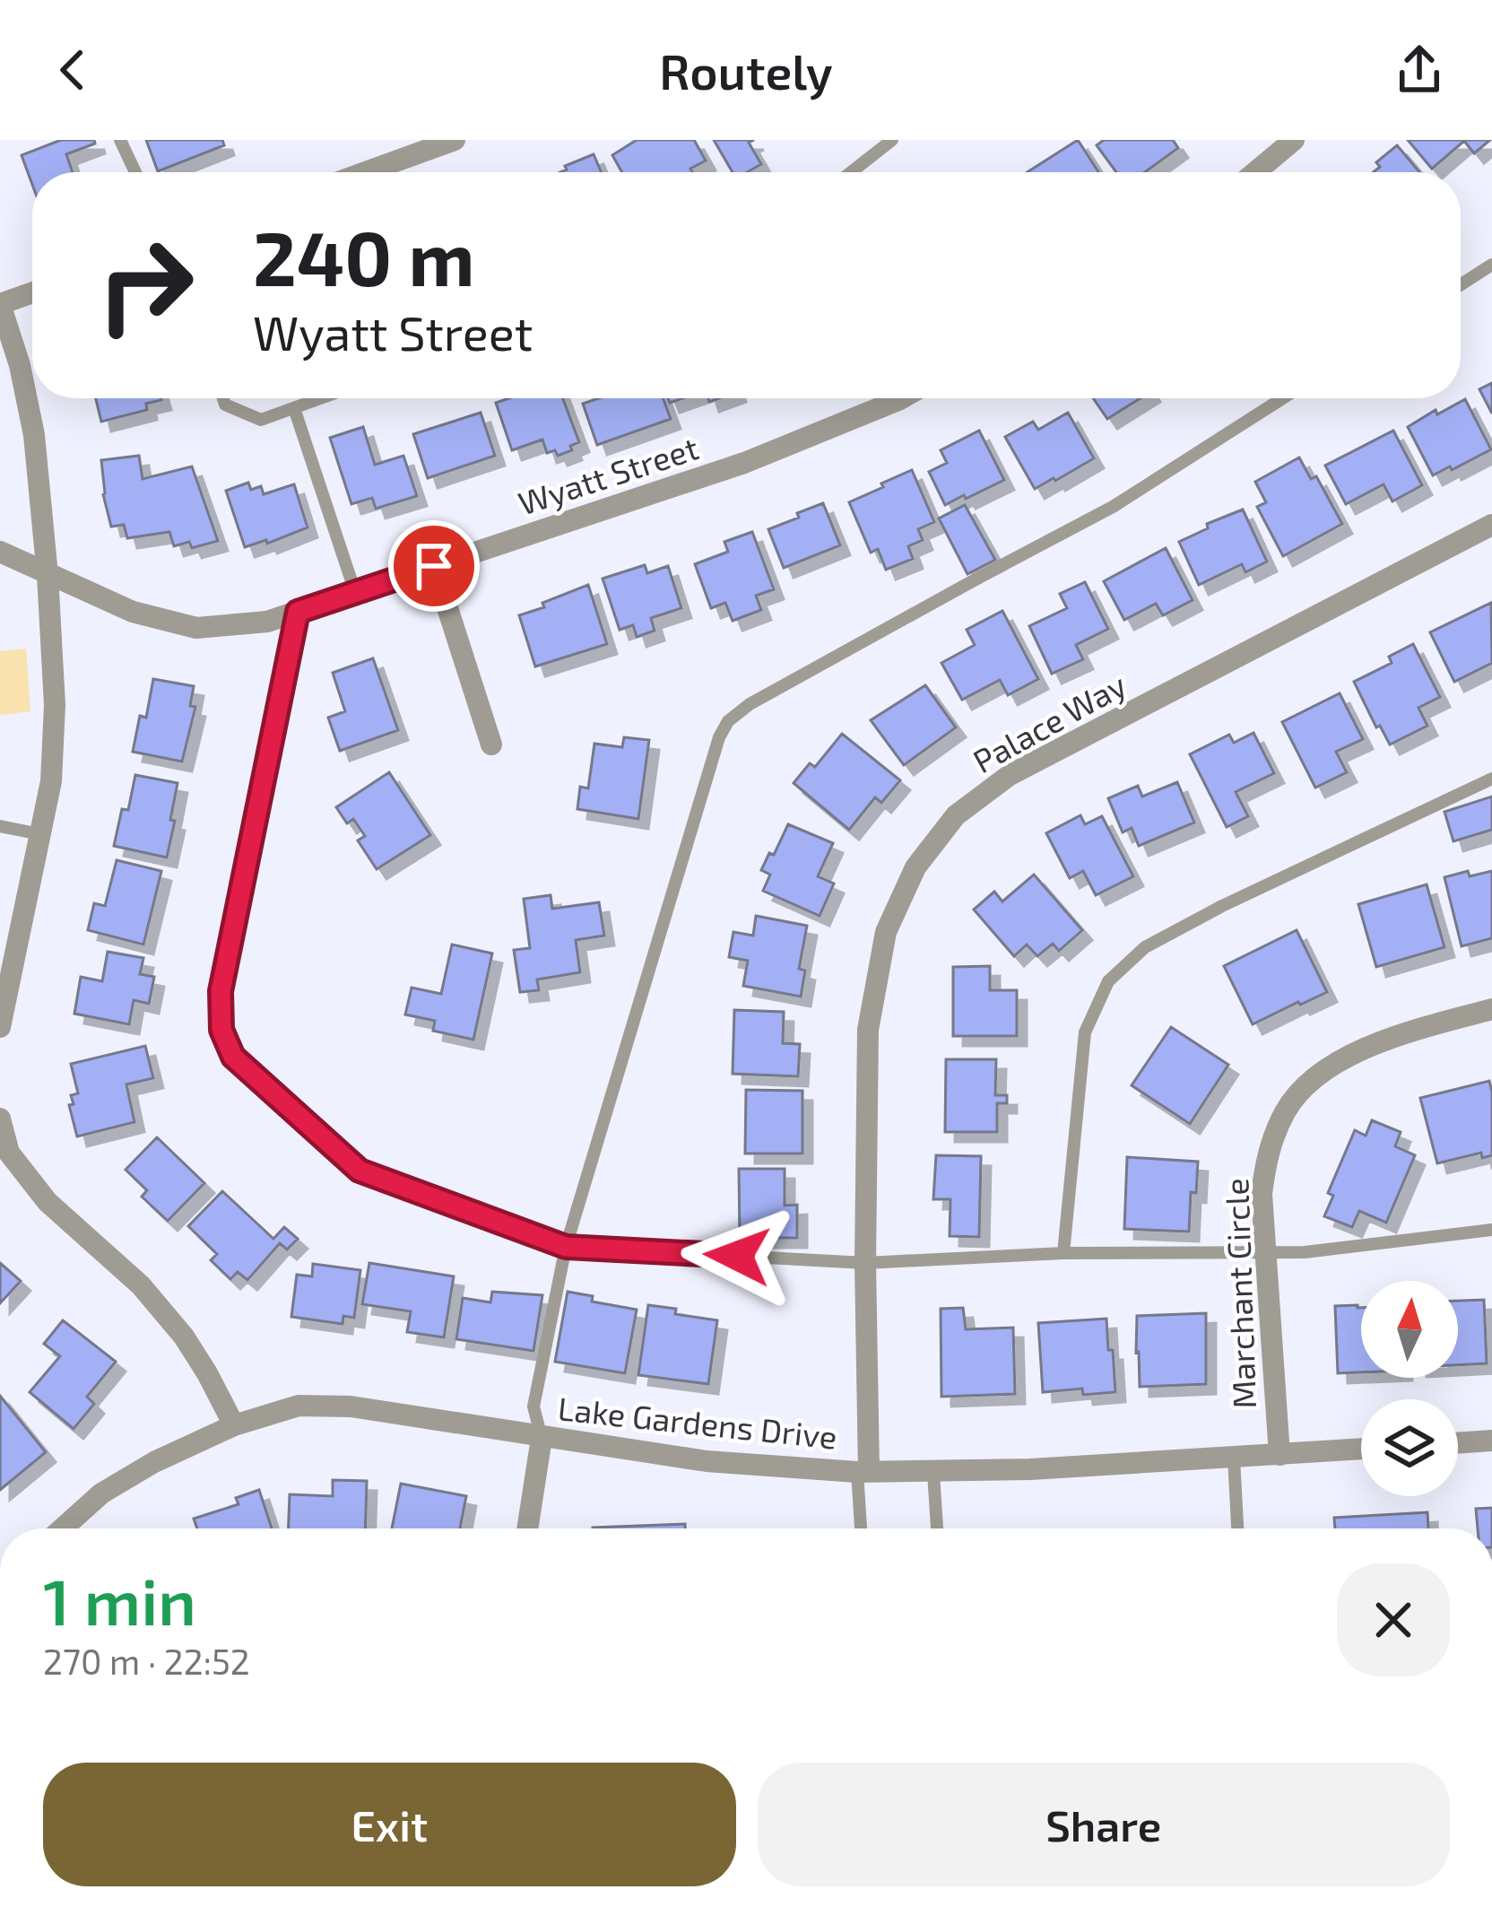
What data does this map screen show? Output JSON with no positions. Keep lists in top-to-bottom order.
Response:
{
  "streets": {
    "street": [
      "Wyatt Street",
      "Palace Way",
      "Marchant Circle",
      "Lake Gardens Drive"
    ]
  },
  "crossings": [
    ["Palace Way", "Lake Gardens Drive"],
    ["Marchant Circle", "Lake Gardens Drive"]
  ],
  "north": "top",
  "page": {
    "header": "Routely",
    "turn": ["240 m", "Wyatt Street"],
    "heading": ["1 min", "270 m · 22:52"],
    "buttons": ["Exit", "Share"]
  }
}
